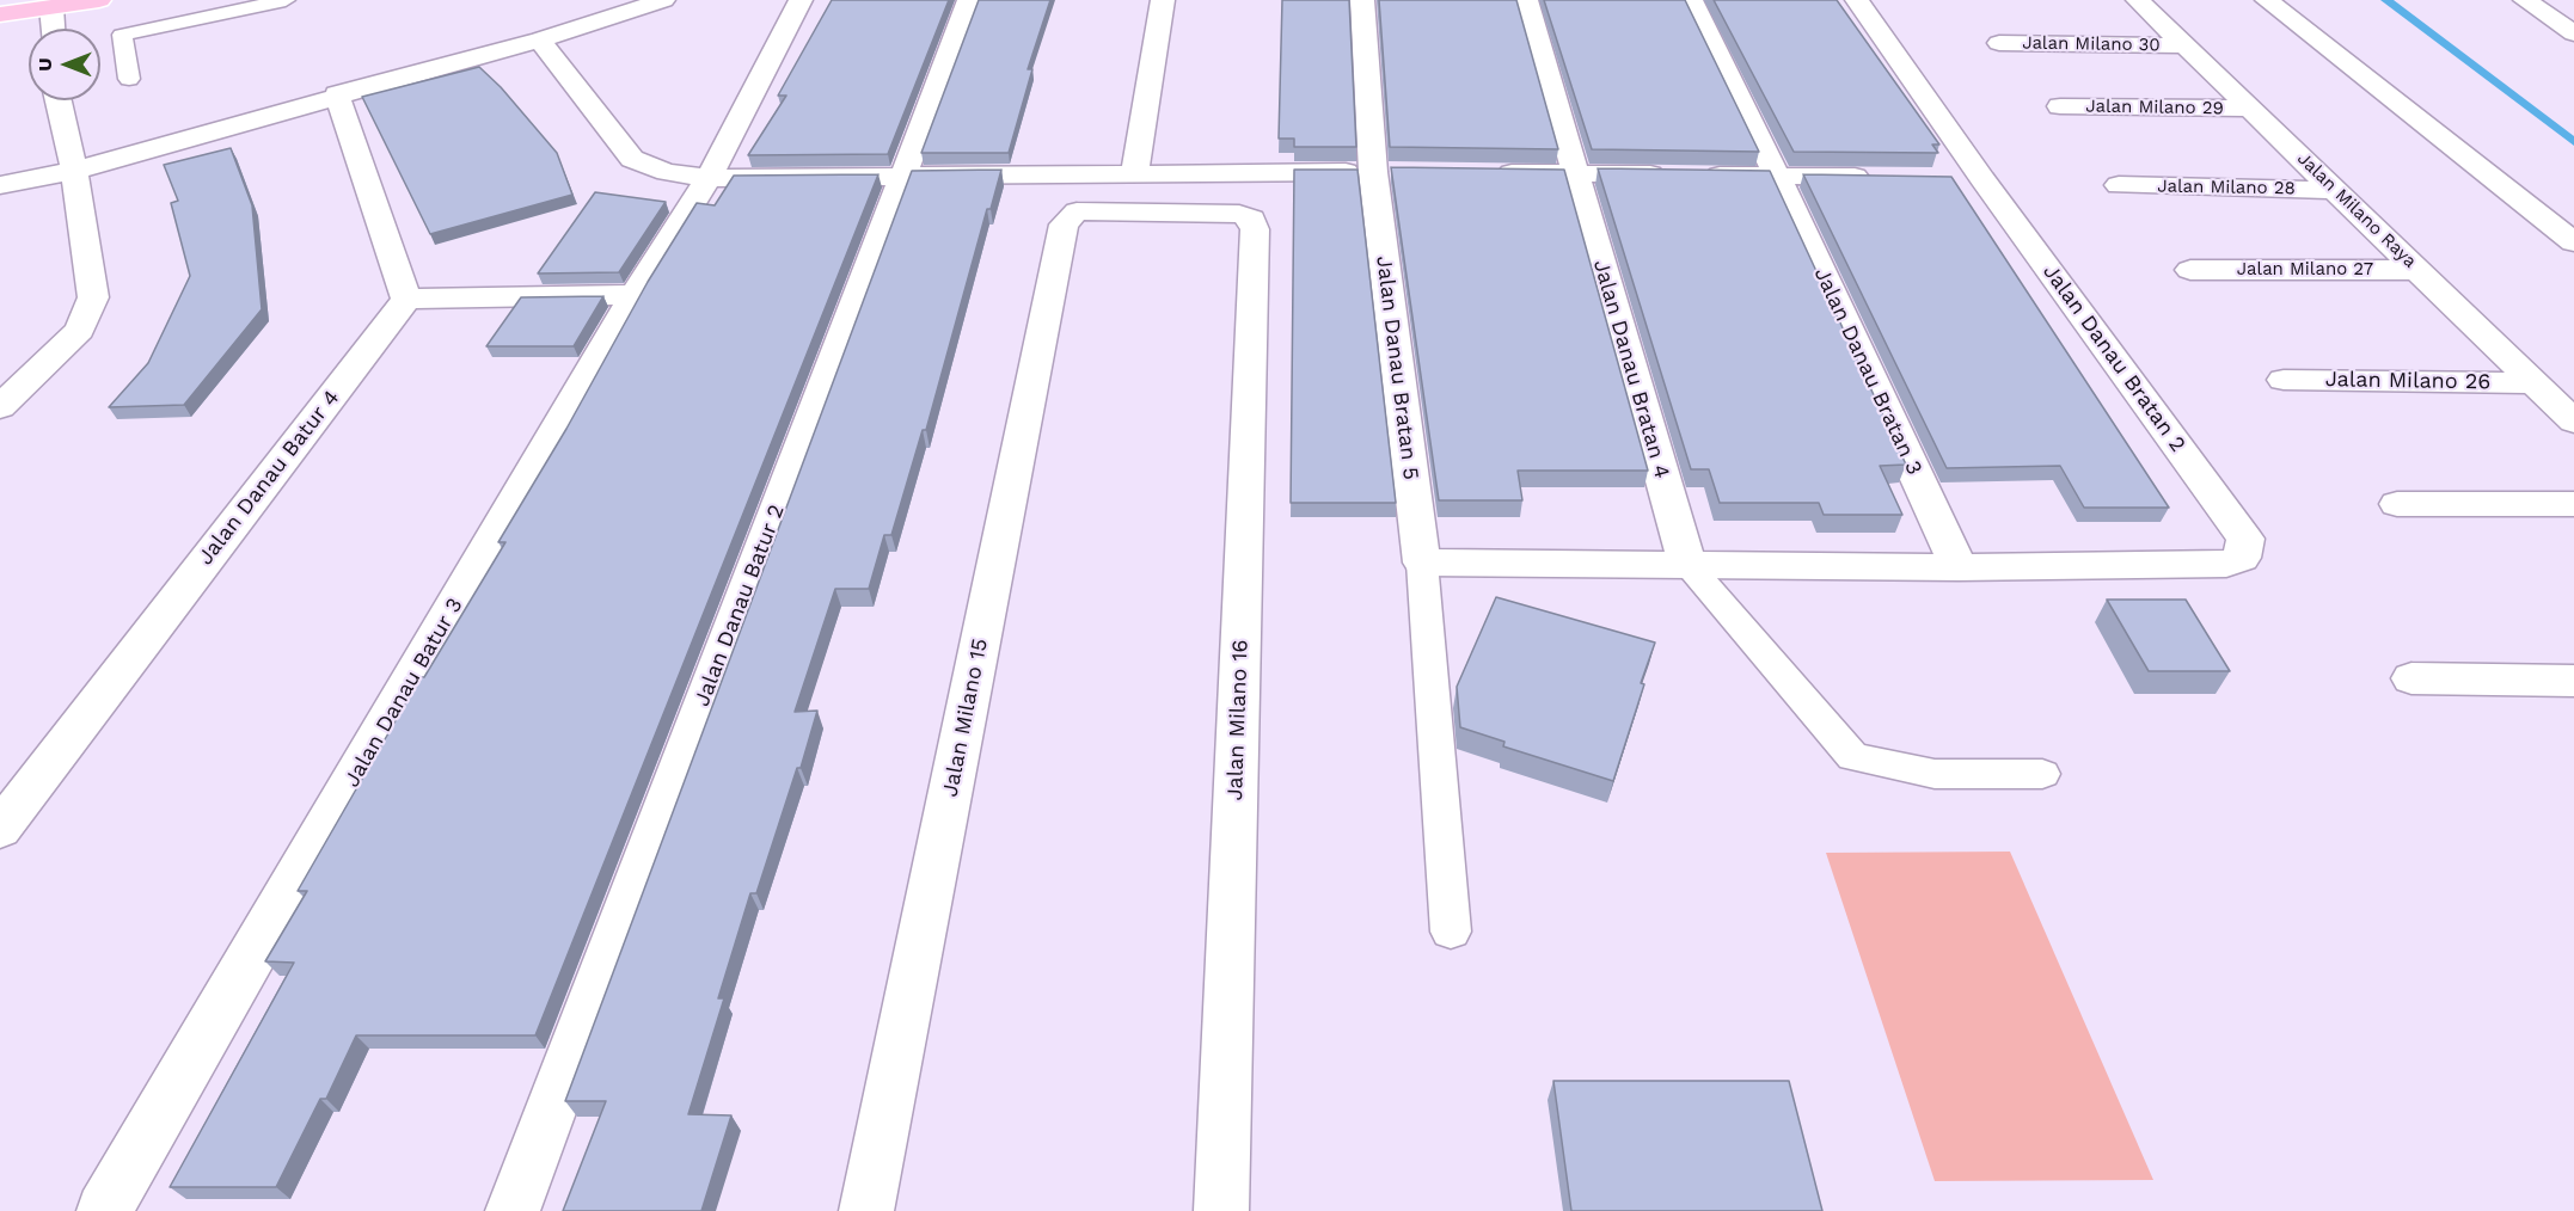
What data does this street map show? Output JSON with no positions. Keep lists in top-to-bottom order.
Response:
{
  "streets": {
    "street": [
      "Jalan Milano 30",
      "Jalan Milano 29",
      "Jalan Milano 28",
      "Jalan Milano Raya",
      "Jalan Milano 27",
      "Jalan Danau Bratan 2",
      "Jalan Danau Bratan 5",
      "Jalan Danau Bratan 4",
      "Jalan Danau Bratan 3",
      "Jalan Milano 26",
      "Jalan Danau Batur 4",
      "Jalan Danau Batur 2",
      "Jalan Danau Batur 3",
      "Jalan Milano 15",
      "Jalan Milano 16"
    ]
  },
  "crossings": [
    ["Jalan Milano 30", "Jalan Milano Raya"],
    ["Jalan Milano 29", "Jalan Milano Raya"],
    ["Jalan Milano 28", "Jalan Milano Raya"],
    ["Jalan Milano Raya", "Jalan Milano 27"],
    ["Jalan Milano Raya", "Jalan Milano 26"],
    ["Jalan Danau Bratan 2", "Jalan Danau Bratan 3"],
    ["Jalan Milano 15", "Jalan Milano 16"]
  ],
  "north": "left"
}
